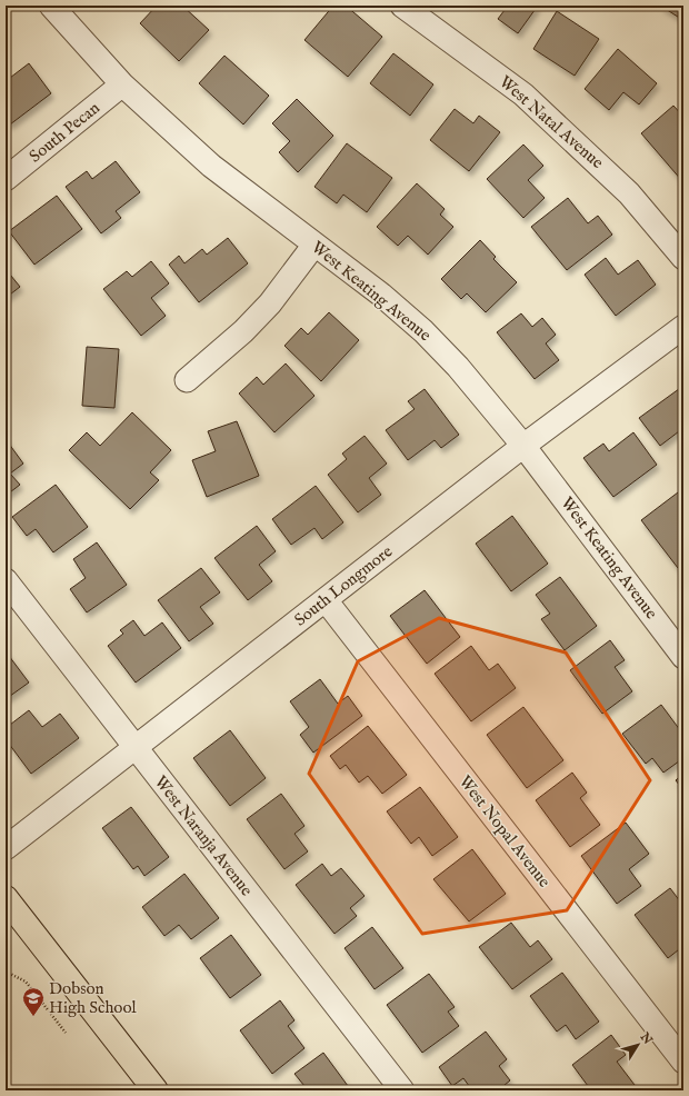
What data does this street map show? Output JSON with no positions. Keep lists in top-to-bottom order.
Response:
{
  "streets": {
    "street": [
      "West Natal Avenue",
      "South Pecan",
      "West Keating Avenue",
      "South Longmore",
      "West Nopal Avenue",
      "West Naranja Avenue"
    ]
  },
  "crossings": [
    ["South Pecan", "West Keating Avenue"],
    ["West Keating Avenue", "South Longmore"],
    ["South Longmore", "West Nopal Avenue"],
    ["South Longmore", "West Naranja Avenue"]
  ],
  "places": {
    "school or university": ["Dobson High School"]
  },
  "north": "top right"
}
